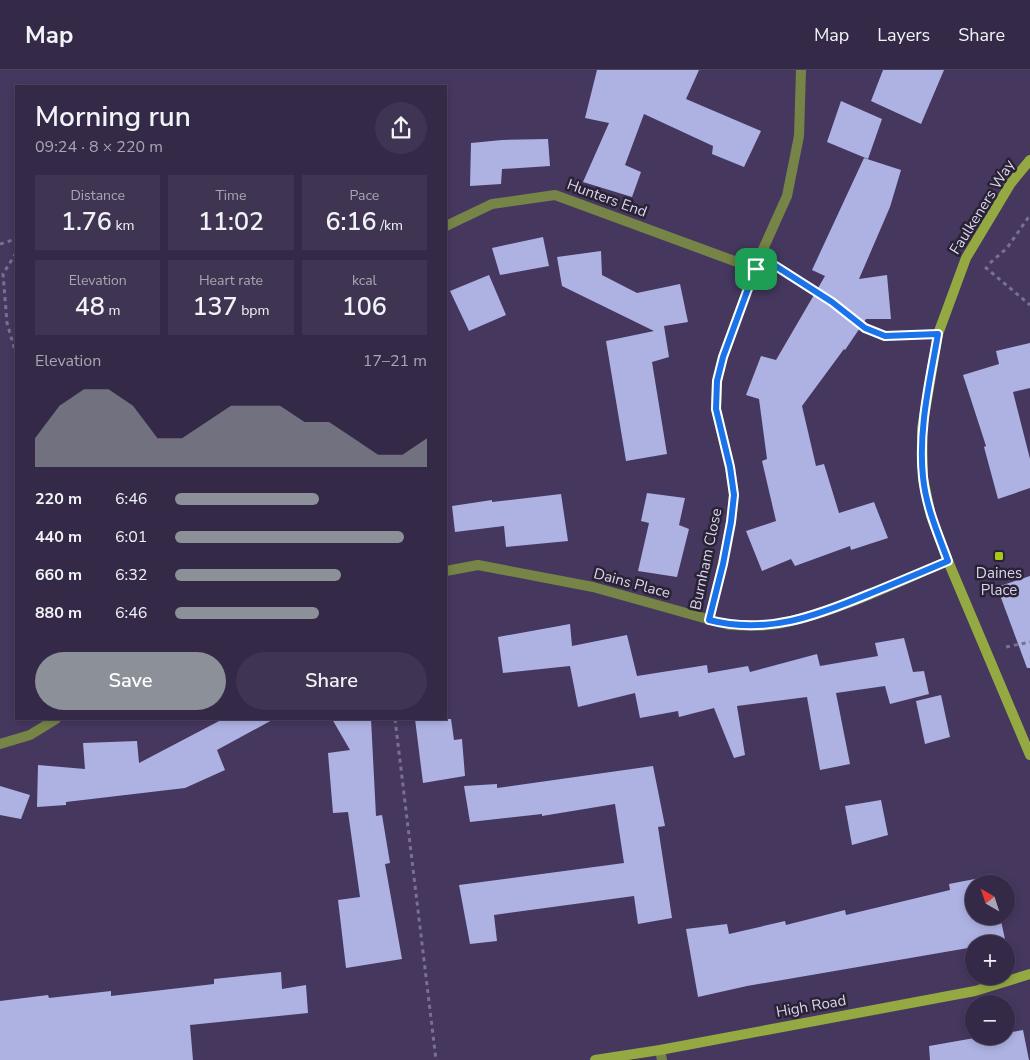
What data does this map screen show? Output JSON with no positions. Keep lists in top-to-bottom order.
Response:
{
  "streets": {
    "street": [
      "Hunters End",
      "Faulkeners Way",
      "Burnham Close",
      "Dains Place",
      "High Road"
    ]
  },
  "crossings": [
    ["Hunters End", "Burnham Close"],
    ["Faulkeners Way", "Dains Place"],
    ["Burnham Close", "Dains Place"]
  ],
  "places": {
    "transit": ["Daines Place"]
  },
  "north": "top left",
  "page": {
    "header": "Map",
    "nav": ["Map", "Layers", "Share"],
    "heading": ["Morning run", "09:24 · 8 × 220 m"],
    "stats": [
      ["Distance", "1.76 km"],
      ["Time", "11:02"],
      ["Pace", "6:16 /km"],
      ["Elevation", "48 m"],
      ["Heart rate", "137 bpm"],
      ["kcal", "106"]
    ],
    "chart": ["Elevation", "17–21 m"],
    "list": [
      {
        "name": "220 m",
        "note": "6:46"
      },
      {
        "name": "440 m",
        "note": "6:01"
      },
      {
        "name": "660 m",
        "note": "6:32"
      },
      {
        "name": "880 m",
        "note": "6:46"
      }
    ],
    "buttons": ["Save", "Share"],
    "map_buttons": ["+", "−"]
  }
}
